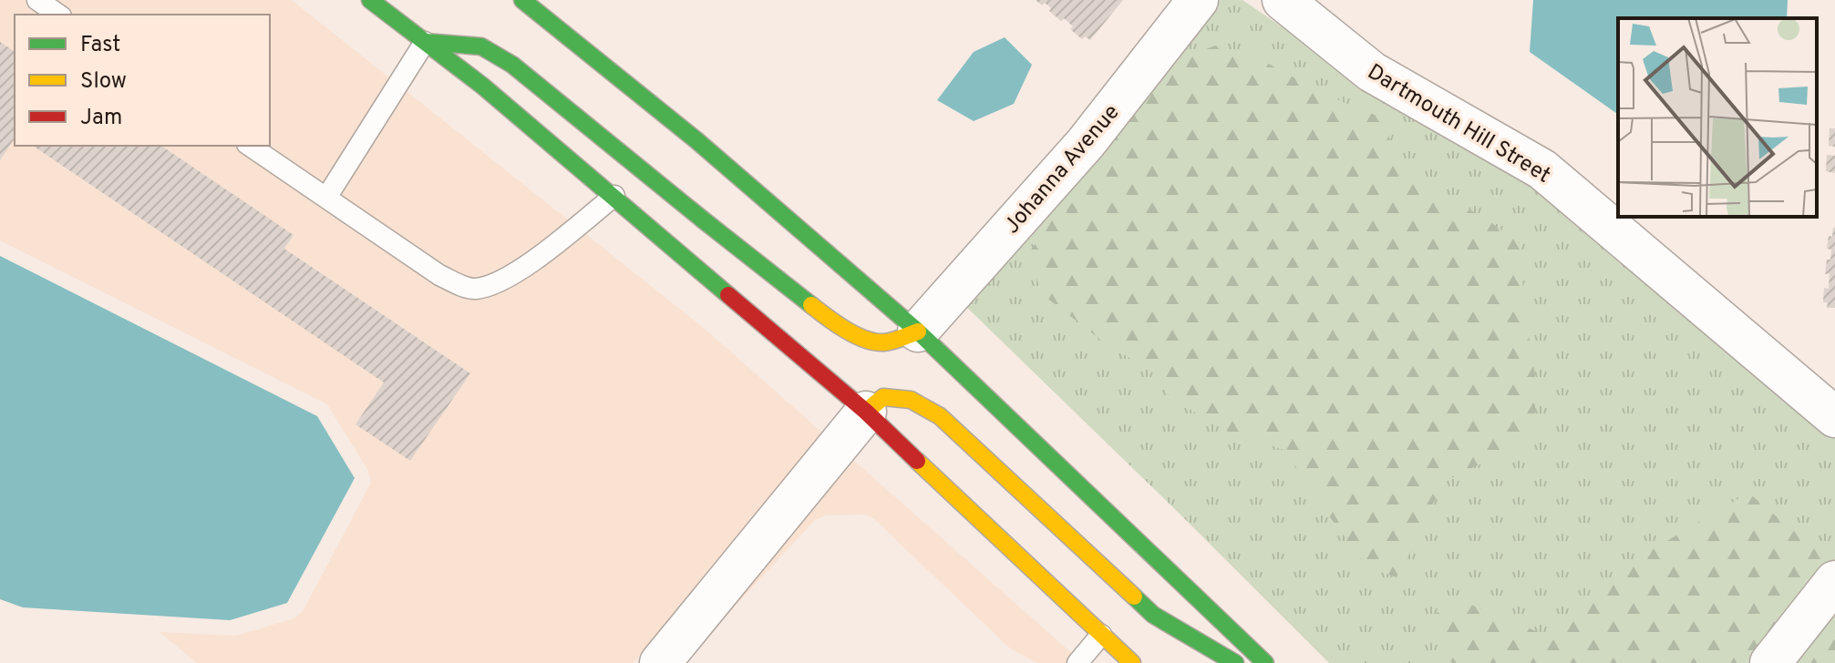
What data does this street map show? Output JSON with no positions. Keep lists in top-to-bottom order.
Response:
{
  "streets": {
    "street": ["Dartmouth Hill Street", "Johanna Avenue"]
  },
  "legend": ["Fast", "Slow", "Jam"]
}
